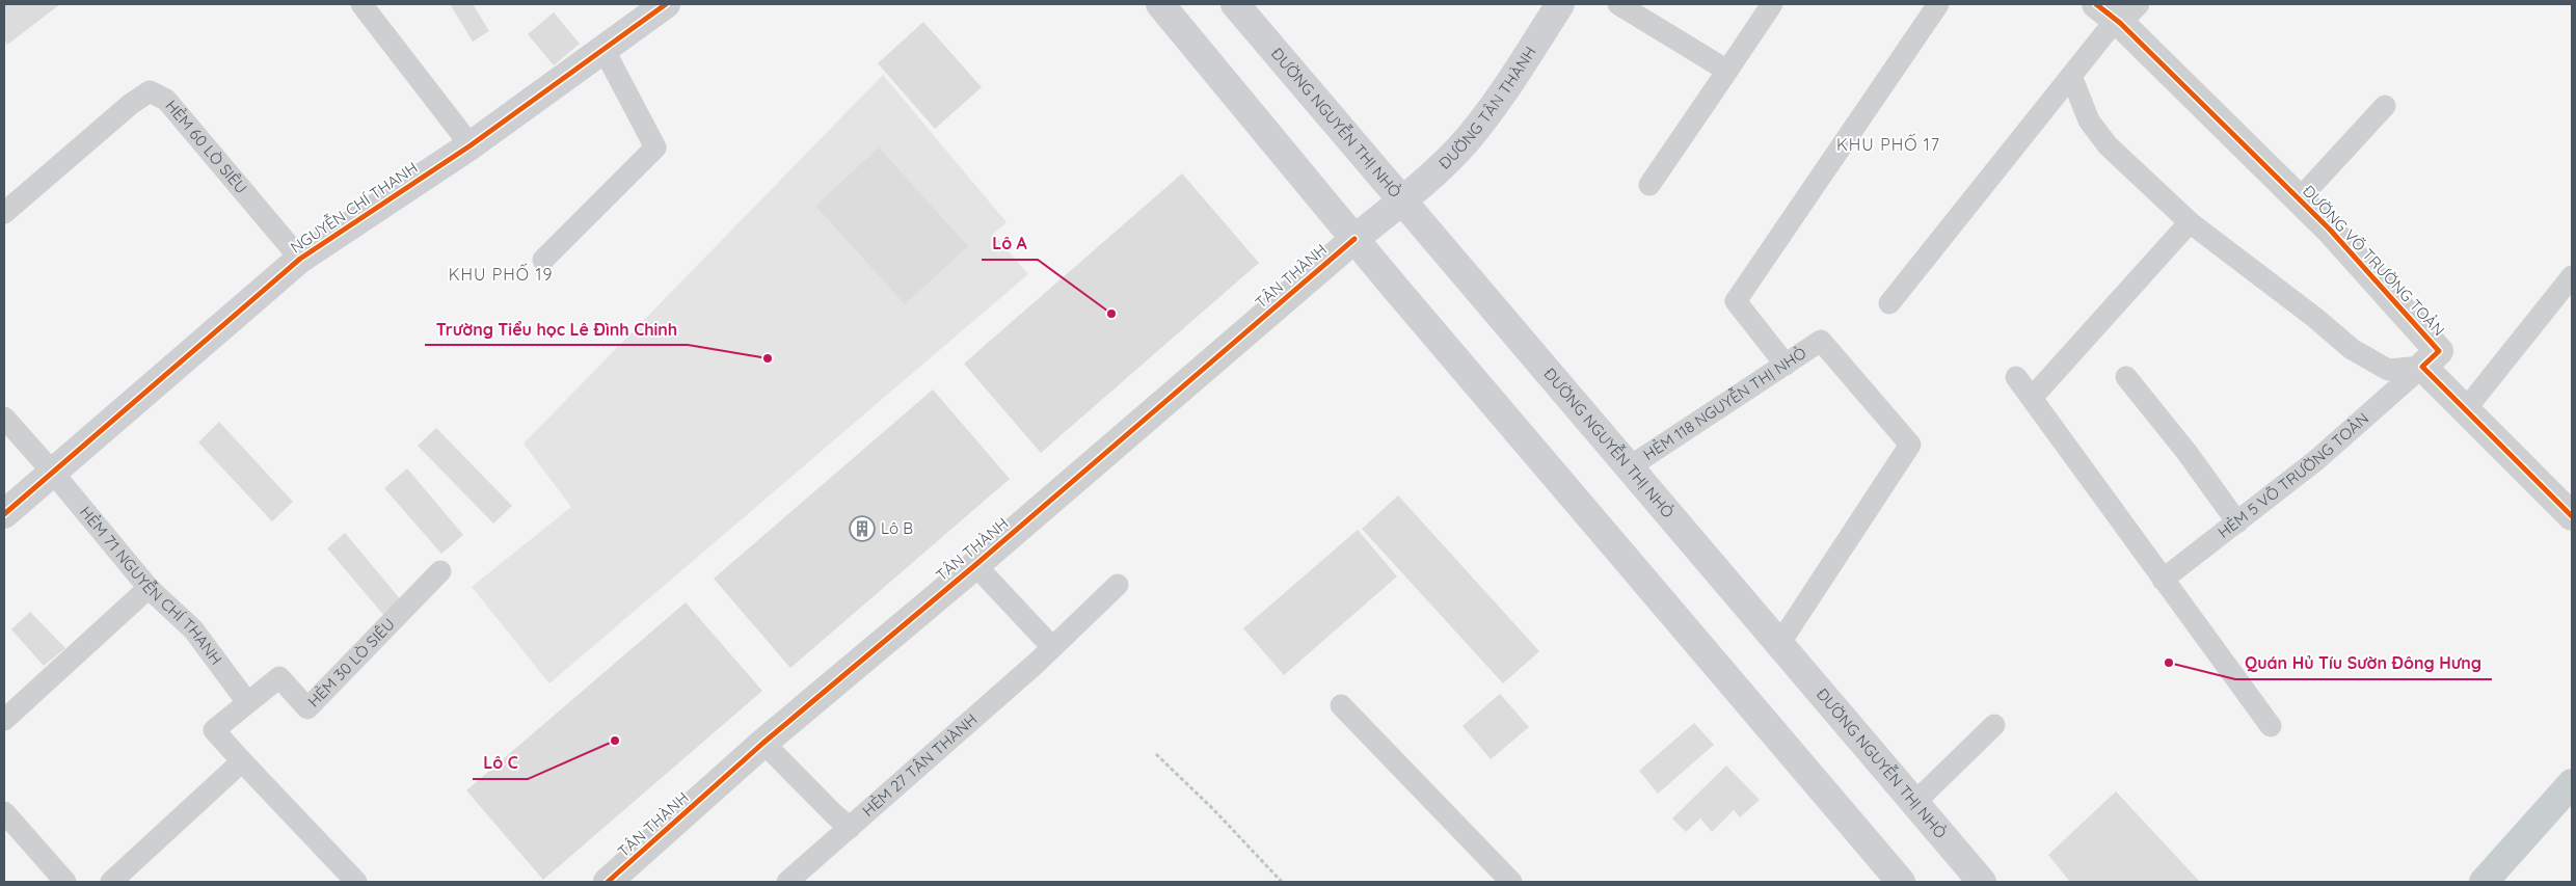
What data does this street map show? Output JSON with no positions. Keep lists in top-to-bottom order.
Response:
{
  "streets": {
    "main road": ["ĐƯỜNG TÂN THÀNH", "ĐƯỜNG NGUYỄN THỊ NHỎ", "NGUYỄN CHÍ THANH"],
    "street": ["ĐƯỜNG VÕ TRƯỜNG TOẢN", "TÂN THÀNH"],
    "lane": [
      "HẺM 60 LÒ SIÊU",
      "HẺM 118 NGUYỄN THỊ NHỎ",
      "HẺM 5 VÕ TRƯỜNG TOẢN",
      "HẺM 71 NGUYỄN CHÍ THANH",
      "HẺM 30 LÒ SIÊU",
      "HẺM 27 TÂN THÀNH"
    ]
  },
  "crossings": [
    ["ĐƯỜNG TÂN THÀNH", "ĐƯỜNG NGUYỄN THỊ NHỎ"],
    ["ĐƯỜNG TÂN THÀNH", "TÂN THÀNH"],
    ["ĐƯỜNG NGUYỄN THỊ NHỎ", "HẺM 118 NGUYỄN THỊ NHỎ"],
    ["HẺM 60 LÒ SIÊU", "NGUYỄN CHÍ THANH"],
    ["NGUYỄN CHÍ THANH", "HẺM 71 NGUYỄN CHÍ THANH"],
    ["ĐƯỜNG VÕ TRƯỜNG TOẢN", "HẺM 5 VÕ TRƯỜNG TOẢN"],
    ["HẺM 71 NGUYỄN CHÍ THANH", "HẺM 30 LÒ SIÊU"]
  ],
  "districts": ["KHU PHỐ 17", "KHU PHỐ 19"],
  "places": {
    "other": [
      "Lô A",
      "Trường Tiểu học Lê Đình Chinh",
      "Quán Hủ Tíu Sườn Đông Hưng",
      "Lô C"
    ],
    "building": ["Lô B"]
  }
}
